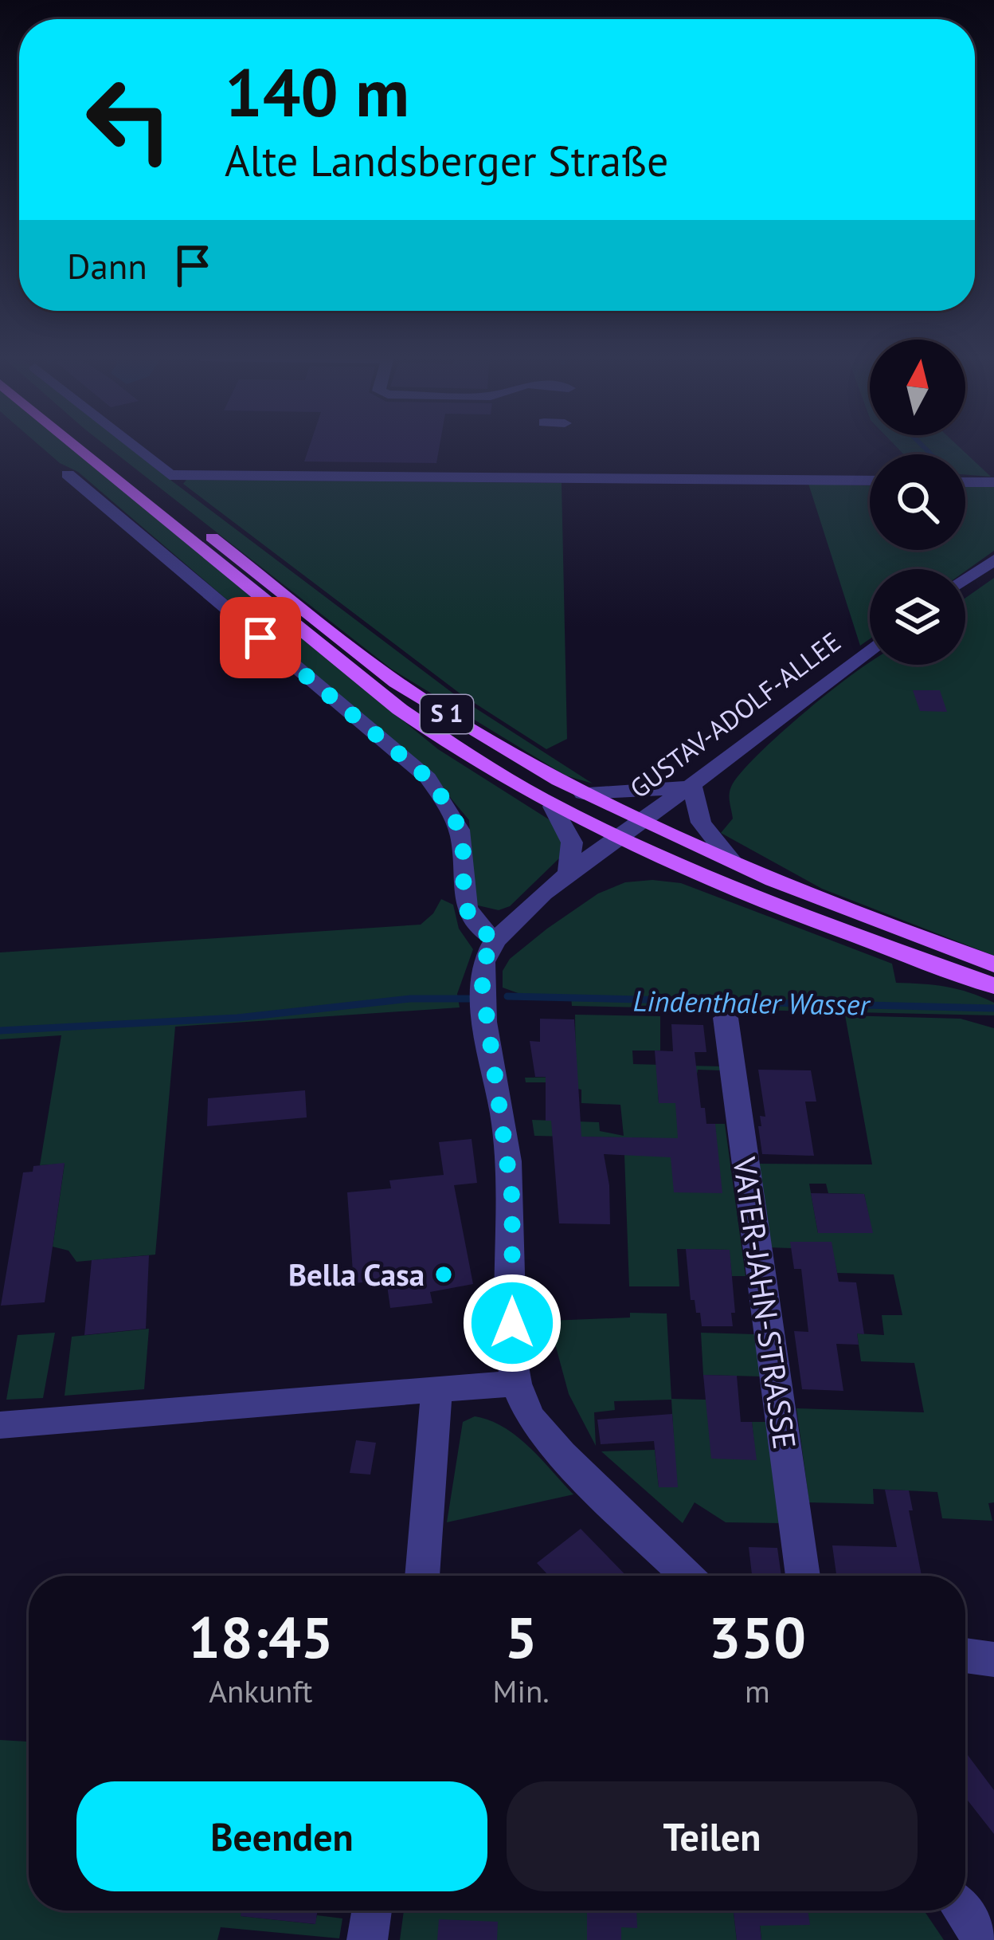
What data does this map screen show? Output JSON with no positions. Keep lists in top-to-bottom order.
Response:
{
  "streets": {
    "main road": ["S 1"],
    "street": ["GUSTAV-ADOLF-ALLEE", "VATER-JAHN-STRASSE"]
  },
  "crossings": [
    ["S 1", "GUSTAV-ADOLF-ALLEE"]
  ],
  "water": ["Lindenthaler Wasser"],
  "places": ["Bella Casa"],
  "north": "top",
  "page": {
    "turn": ["140 m", "Alte Landsberger Straße"],
    "then": "Dann",
    "eta": [
      "18:45",
      "Ankunft",
      "5",
      "Min.",
      "350",
      "m"
    ],
    "buttons": ["Beenden", "Teilen"]
  }
}
